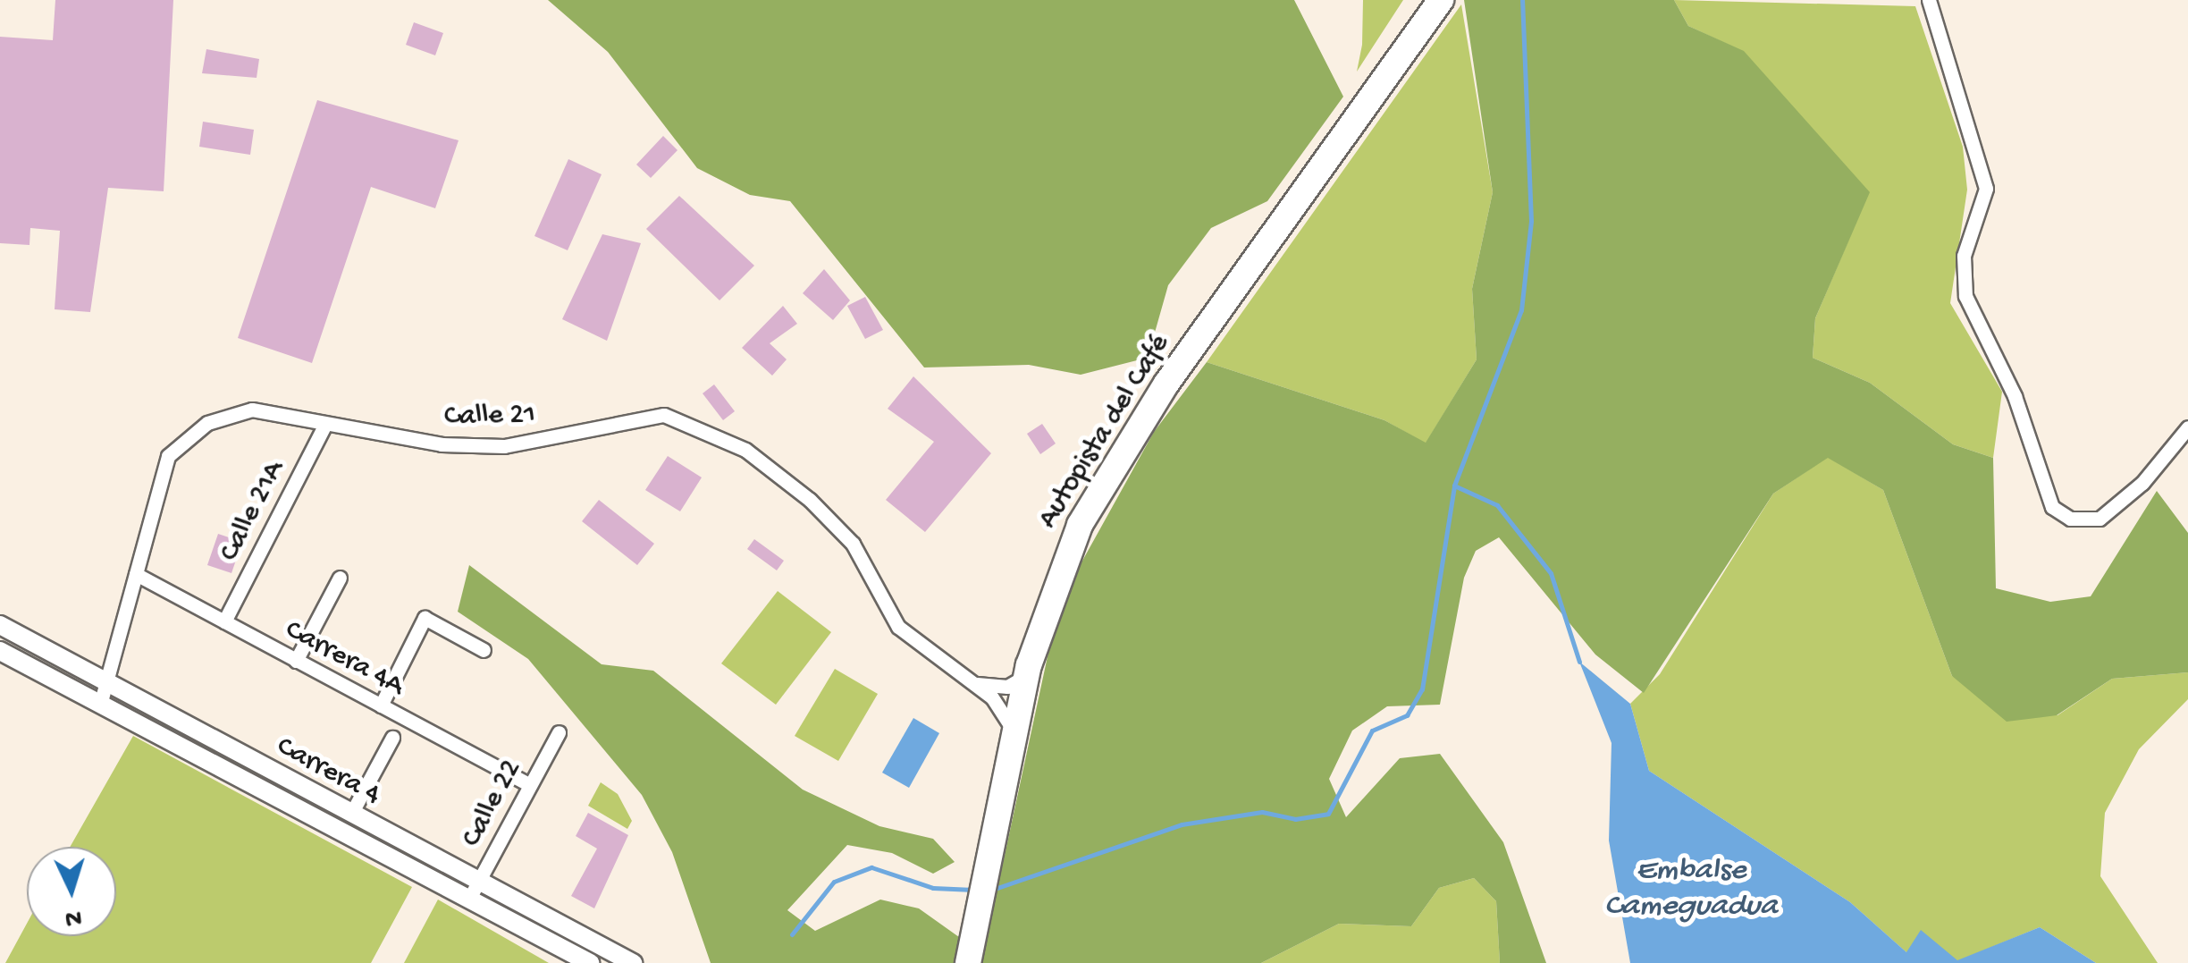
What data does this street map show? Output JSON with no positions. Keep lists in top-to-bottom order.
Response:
{
  "streets": {
    "highway": ["Autopista del Café"],
    "main road": ["Carrera 4"],
    "street": [
      "Calle 21",
      "Calle 21A",
      "Carrera 4A",
      "Calle 22"
    ]
  },
  "crossings": [
    ["Calle 21", "Autopista del Café"],
    ["Calle 21", "Calle 21A"],
    ["Calle 21", "Carrera 4A"],
    ["Calle 21", "Carrera 4"],
    ["Calle 21A", "Carrera 4A"],
    ["Carrera 4A", "Calle 22"],
    ["Carrera 4", "Calle 22"]
  ],
  "water": ["Embalse Cameguadua"],
  "north": "bottom"
}
